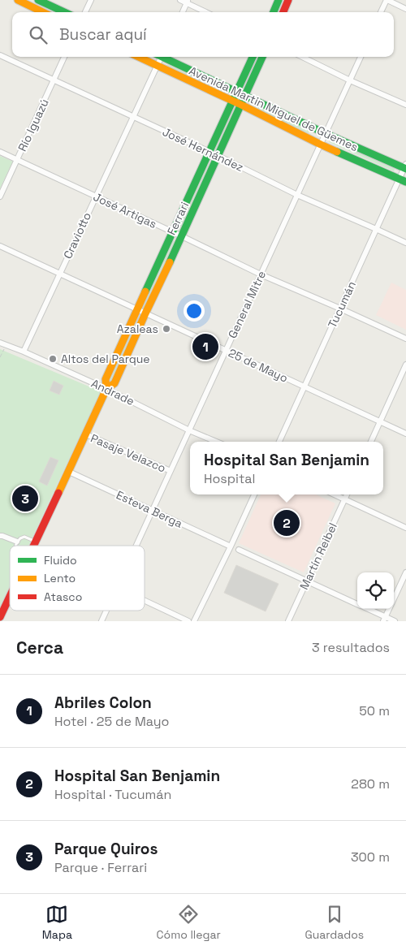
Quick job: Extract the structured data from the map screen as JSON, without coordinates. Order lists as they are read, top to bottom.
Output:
{
  "streets": {
    "main road": ["Avenida Martin Miguel de Güemes", "Ferrari"],
    "street": [
      "Río Iguazú",
      "José Hernández",
      "José Artigas",
      "Craviotto",
      "General Mitre",
      "Tucumán",
      "25 de Mayo",
      "Andrade",
      "Pasaje Velazco",
      "Esteva Berga",
      "Martín Reibel"
    ]
  },
  "crossings": [
    ["Avenida Martin Miguel de Güemes", "Ferrari"],
    ["Avenida Martin Miguel de Güemes", "Craviotto"],
    ["Avenida Martin Miguel de Güemes", "General Mitre"],
    ["Avenida Martin Miguel de Güemes", "Tucumán"],
    ["Río Iguazú", "José Hernández"],
    ["Río Iguazú", "José Artigas"],
    ["José Hernández", "Ferrari"],
    ["José Hernández", "Craviotto"],
    ["José Hernández", "General Mitre"],
    ["José Hernández", "Tucumán"],
    ["José Artigas", "Ferrari"],
    ["José Artigas", "Craviotto"],
    ["José Artigas", "General Mitre"],
    ["José Artigas", "Tucumán"],
    ["Ferrari", "25 de Mayo"],
    ["Ferrari", "Andrade"],
    ["Ferrari", "Pasaje Velazco"],
    ["Ferrari", "Esteva Berga"],
    ["Craviotto", "25 de Mayo"],
    ["Craviotto", "Andrade"],
    ["General Mitre", "25 de Mayo"],
    ["General Mitre", "Andrade"],
    ["General Mitre", "Pasaje Velazco"],
    ["General Mitre", "Esteva Berga"],
    ["Tucumán", "25 de Mayo"]
  ],
  "places": ["Azaleas", "Altos del Parque"],
  "legend": ["Fluido", "Lento", "Atasco"],
  "page": {
    "search": "Buscar aquí",
    "pins": ["1", "3", "2"],
    "popup": ["Hospital San Benjamin", "Hospital"],
    "heading": ["Cerca", "3 resultados"],
    "list": [
      {
        "mark": "1",
        "name": "Abriles Colon",
        "note": "Hotel · 25 de Mayo",
        "value": "50 m"
      },
      {
        "mark": "2",
        "name": "Hospital San Benjamin",
        "note": "Hospital · Tucumán",
        "value": "280 m"
      },
      {
        "mark": "3",
        "name": "Parque Quiros",
        "note": "Parque · Ferrari",
        "value": "300 m"
      }
    ],
    "nav": ["Mapa", "Cómo llegar", "Guardados"]
  }
}
